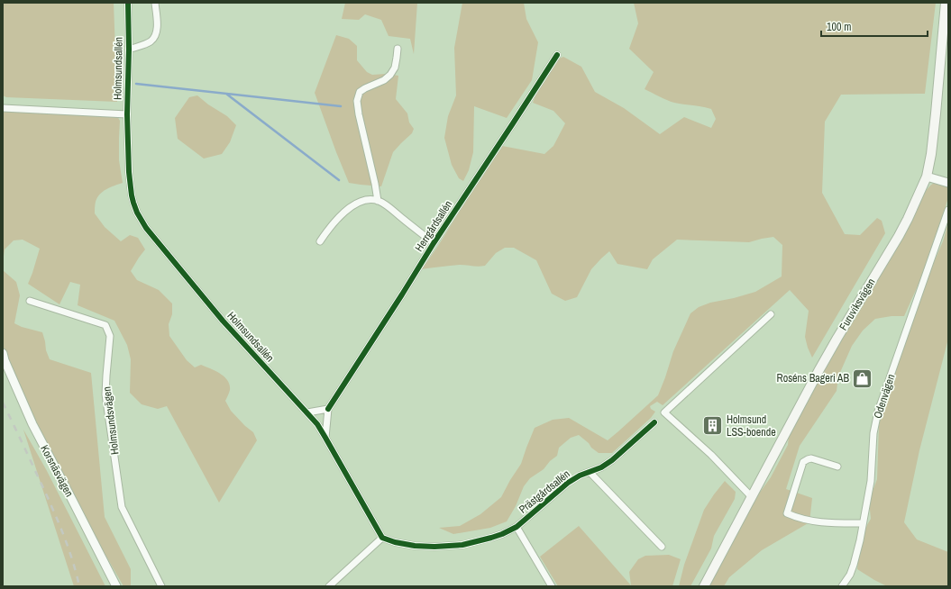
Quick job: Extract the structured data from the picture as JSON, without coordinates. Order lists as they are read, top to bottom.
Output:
{
  "streets": {
    "main road": ["Furuviksvägen"],
    "street": [
      "Holmsundsallén",
      "Herrgårdsallén",
      "Odenvägen",
      "Holmsundsvägen",
      "Korsnäsvägen",
      "Prästgårdsallén"
    ]
  },
  "places": {
    "shop": ["Roséns Bageri AB"],
    "building": ["Holmsund LSS-boende"]
  },
  "scale_bar": "100 m"
}
